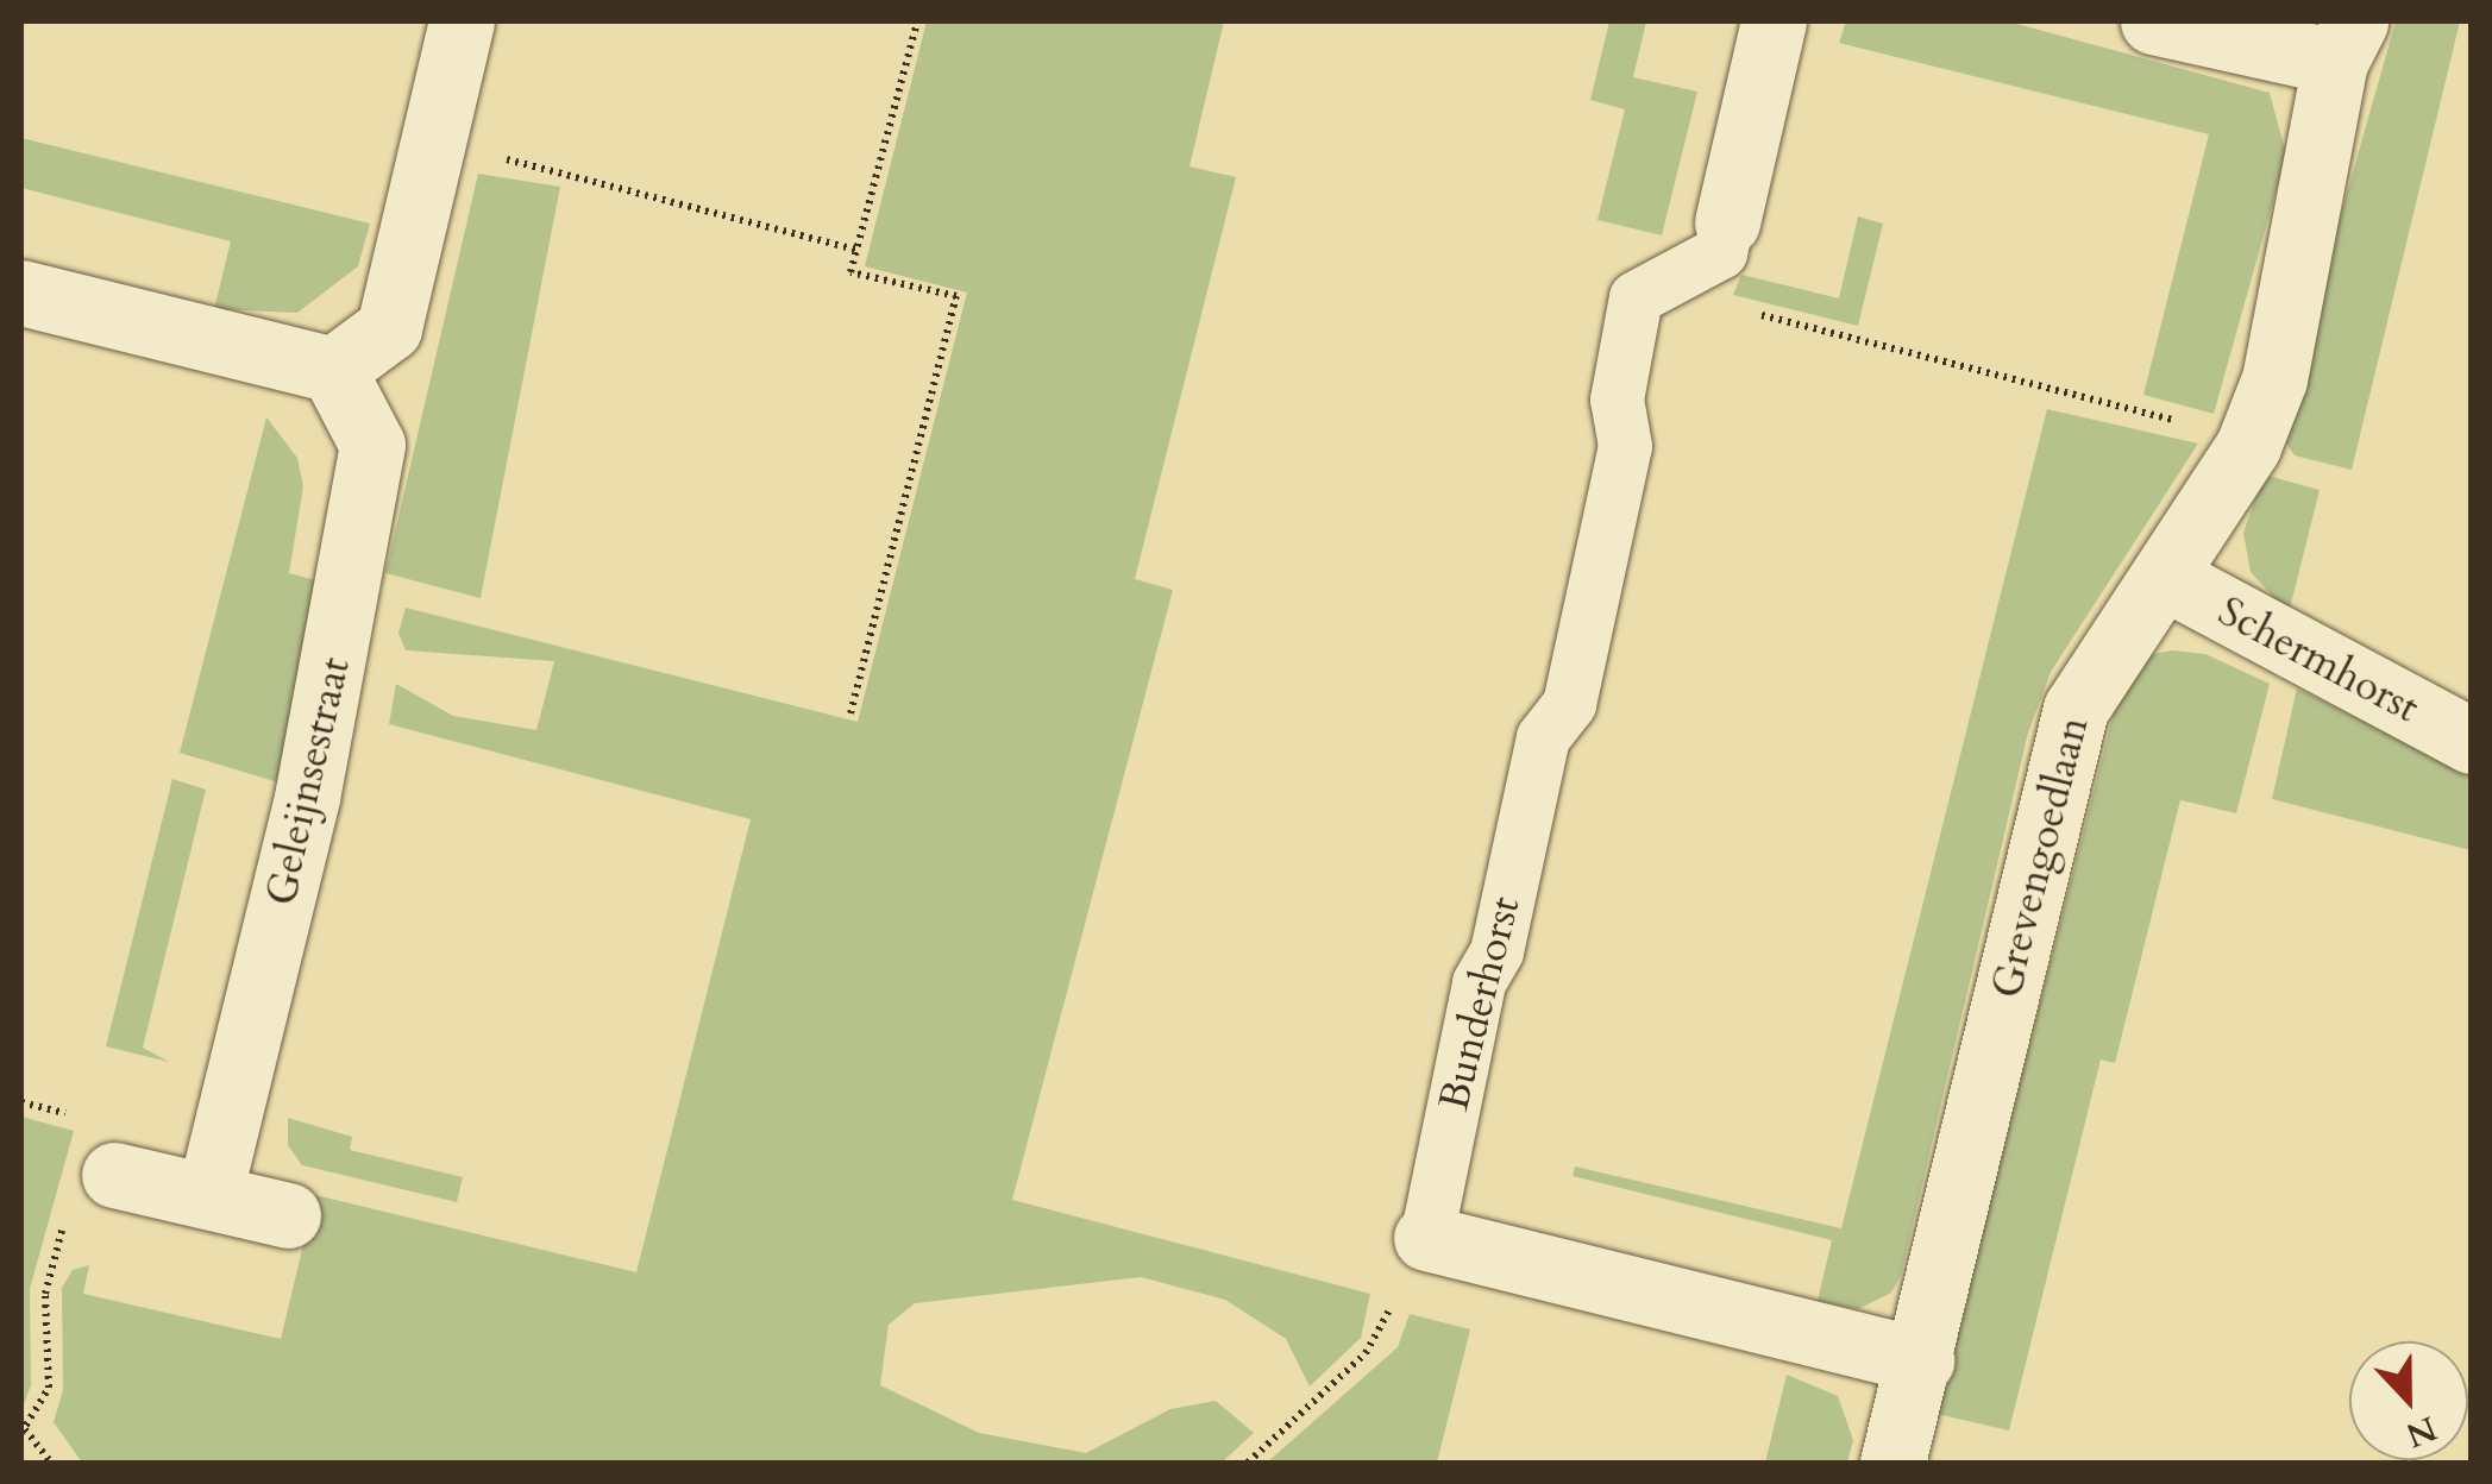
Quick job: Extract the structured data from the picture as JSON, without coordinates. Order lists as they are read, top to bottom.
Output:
{
  "streets": {
    "street": ["Schermhorst", "Geleijnsestraat", "Grevengoedlaan"],
    "lane": ["Bunderhorst"]
  },
  "crossings": [
    ["Schermhorst", "Grevengoedlaan"]
  ],
  "north": "bottom"
}
